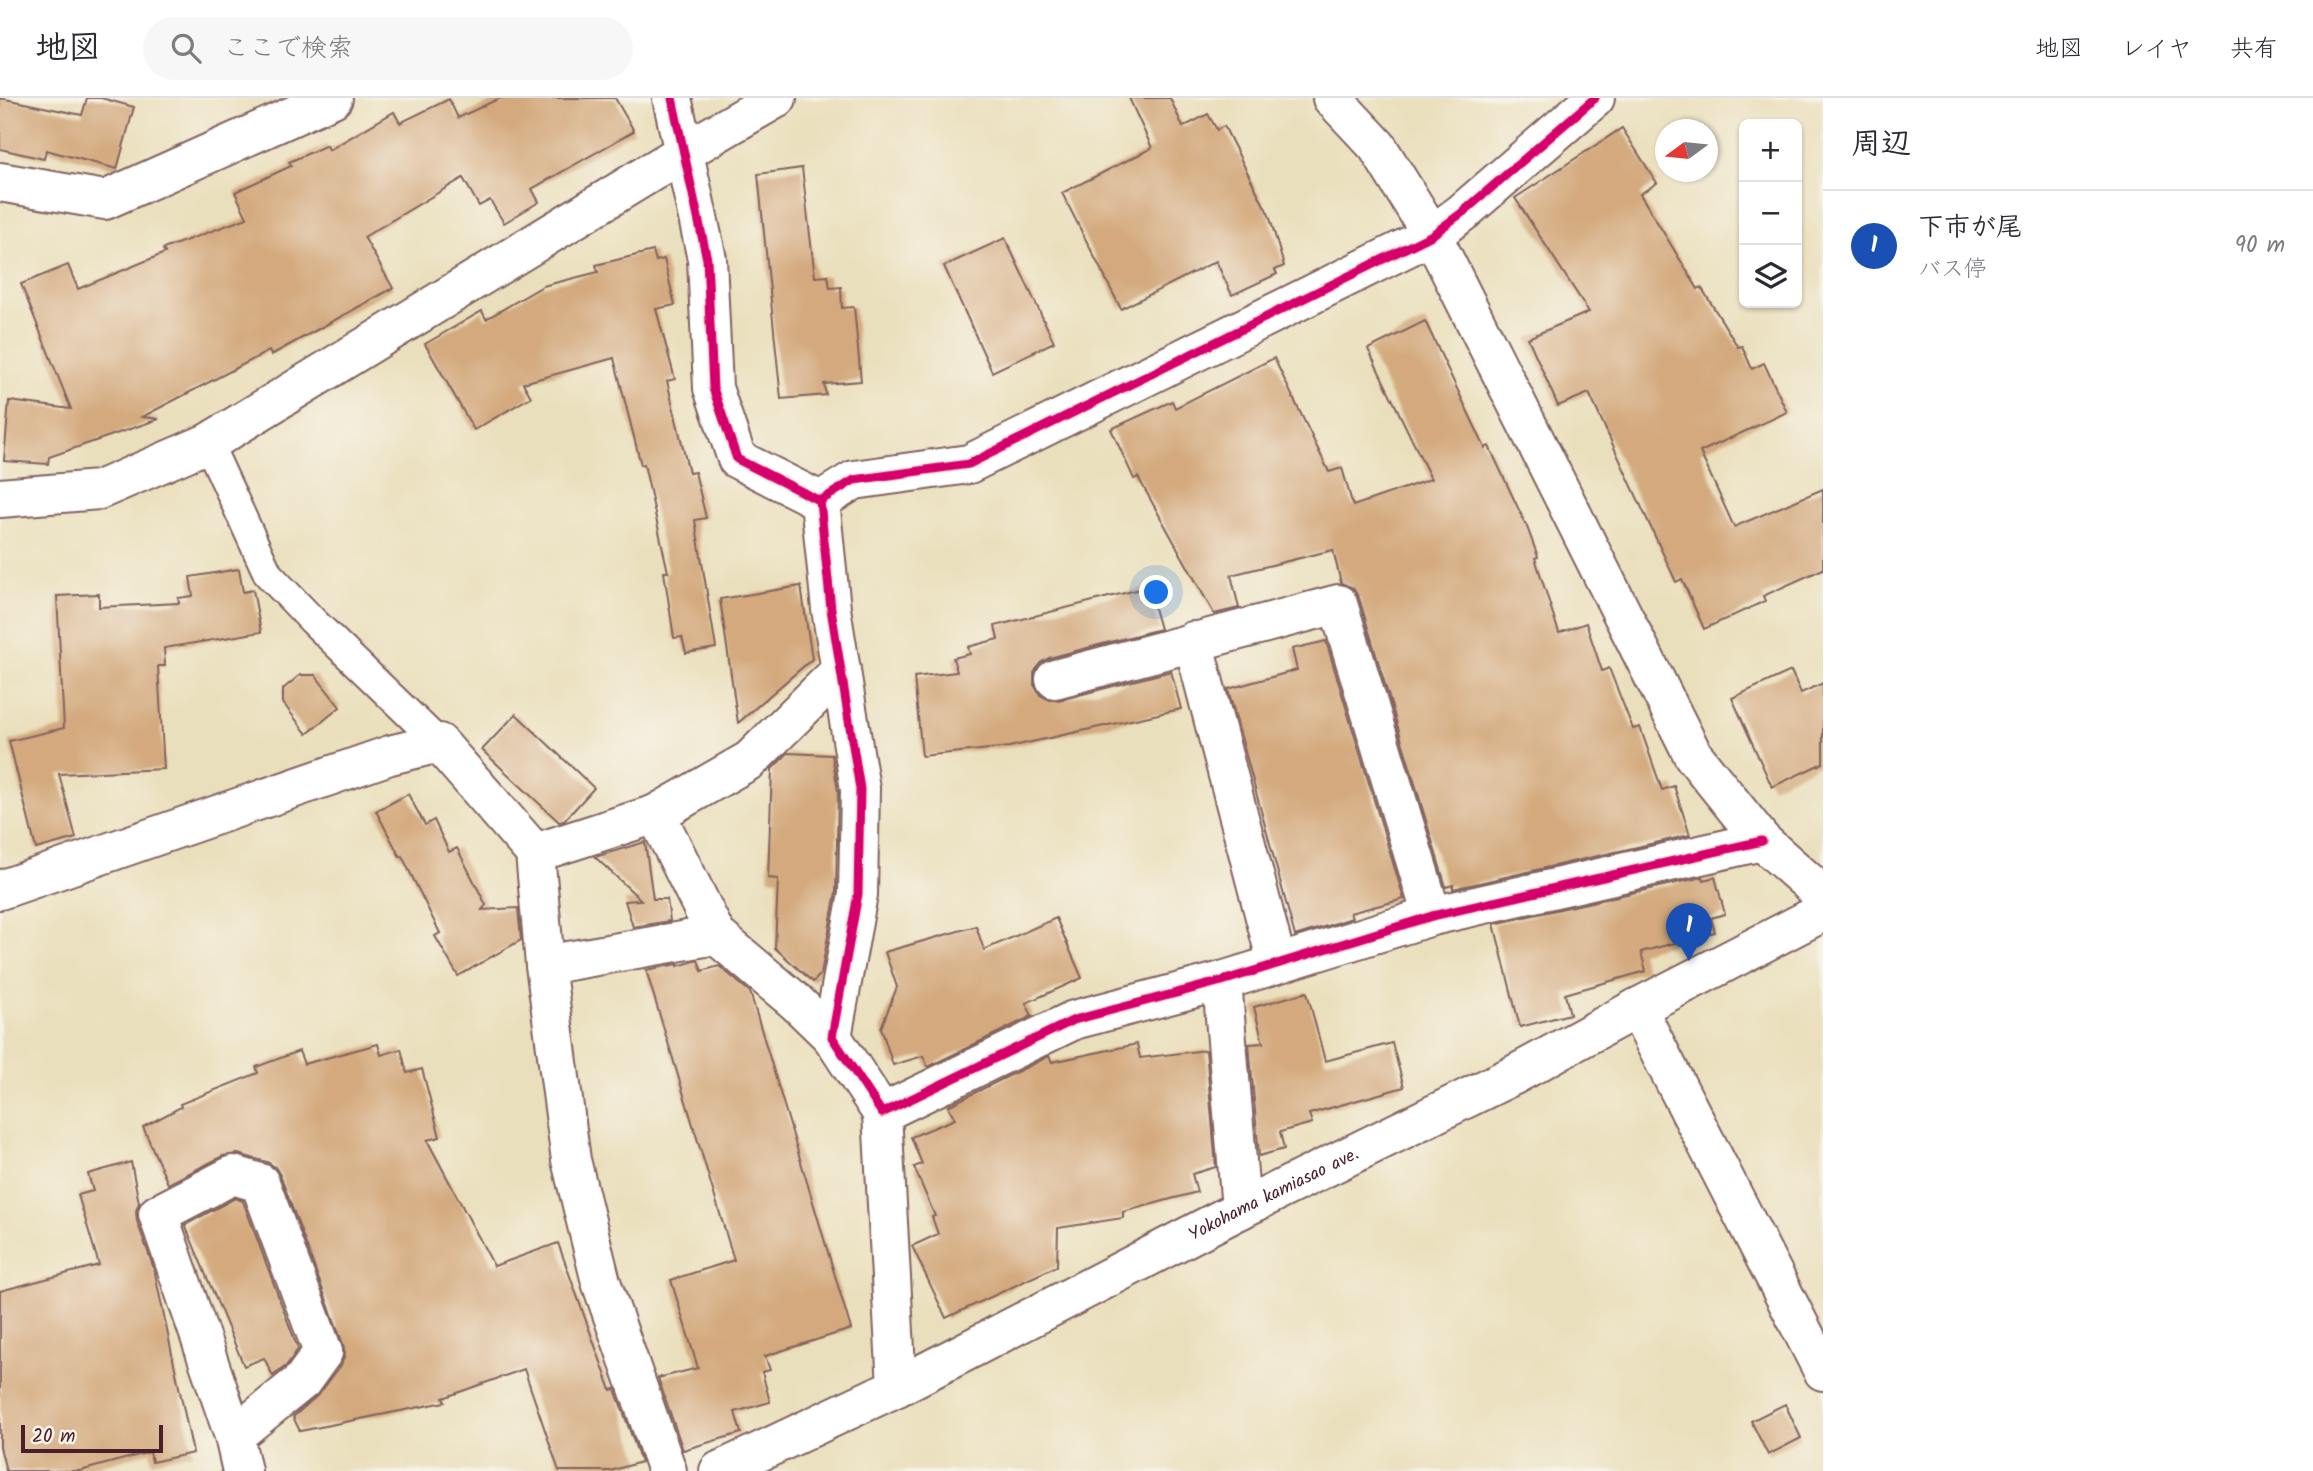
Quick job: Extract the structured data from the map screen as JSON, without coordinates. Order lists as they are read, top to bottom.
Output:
{
  "streets": {
    "street": ["Yokohama kamiasao ave."]
  },
  "scale_bar": "20 m",
  "north": "left",
  "page": {
    "header": "地図",
    "search": "ここで検索",
    "nav": ["地図", "レイヤ", "共有"],
    "heading": "周辺",
    "map_buttons": ["+", "−"],
    "list": [
      {
        "mark": "1",
        "name": "下市が尾",
        "note": "バス停",
        "value": "90 m"
      }
    ],
    "pins": "1",
    "scale": "20 m"
  }
}
